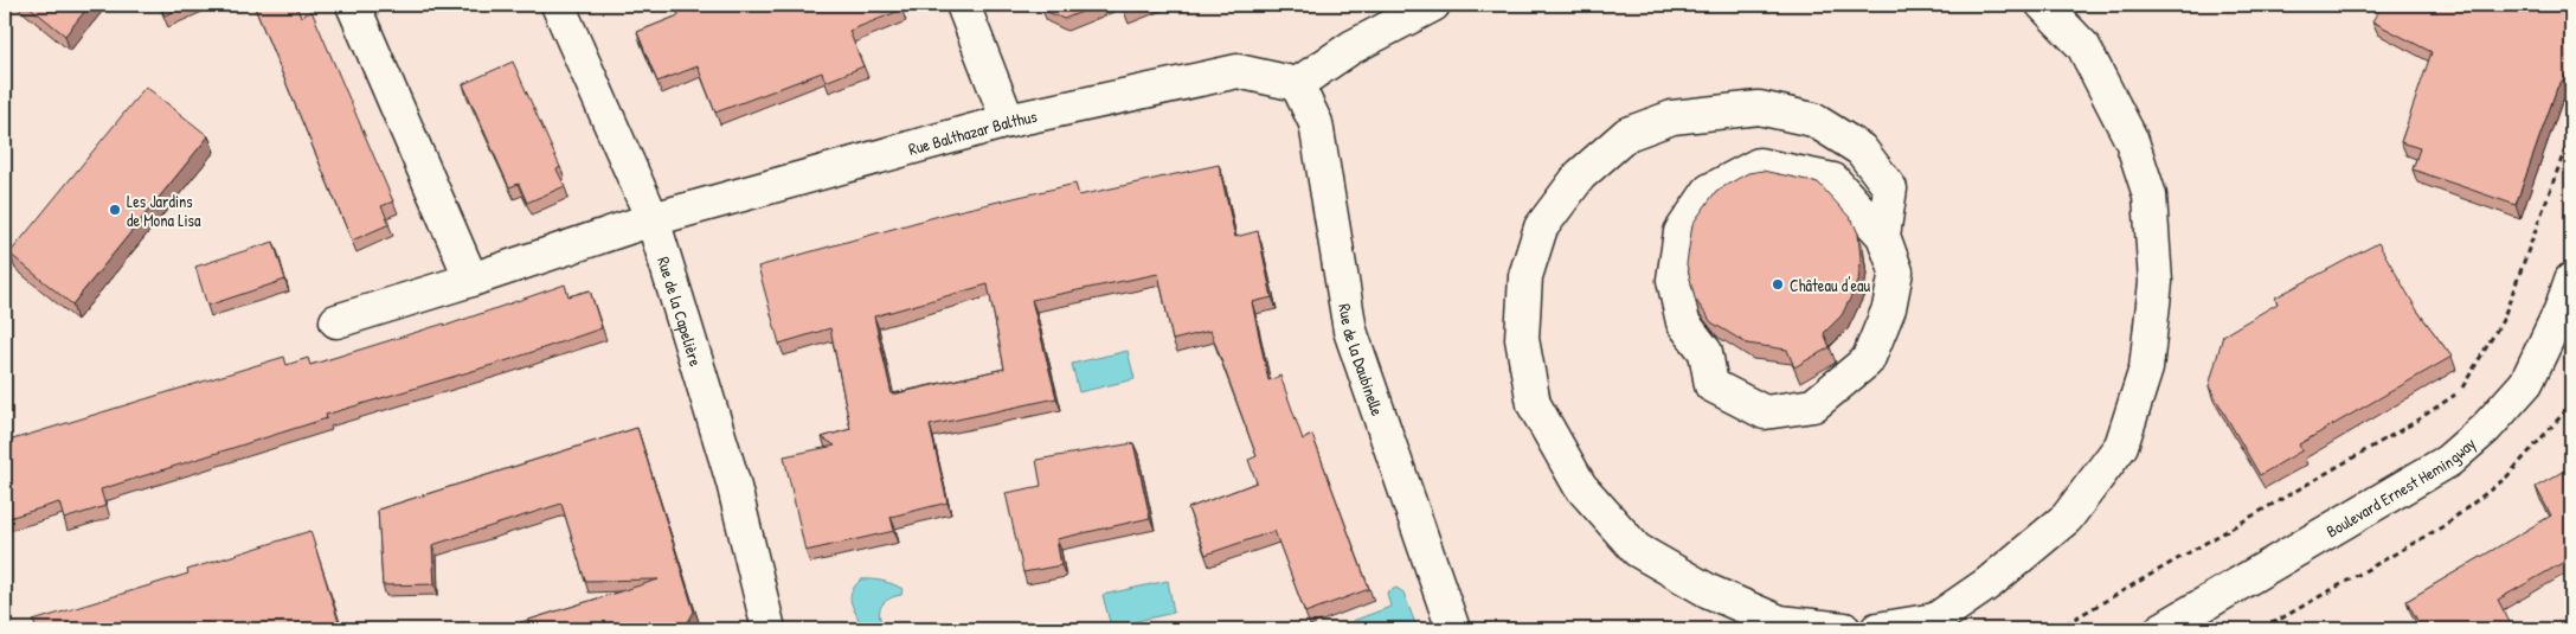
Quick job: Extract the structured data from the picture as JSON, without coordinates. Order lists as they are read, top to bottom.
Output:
{
  "streets": {
    "street": [
      "Rue Balthazar Balthus",
      "Rue de la Capelière",
      "Rue de la Daubinelle",
      "Boulevard Ernest Hemingway"
    ]
  },
  "crossings": [
    ["Rue Balthazar Balthus", "Rue de la Capelière"],
    ["Rue Balthazar Balthus", "Rue de la Daubinelle"]
  ],
  "places": ["Les Jardins de Mona Lisa", "Château d'eau"]
}
